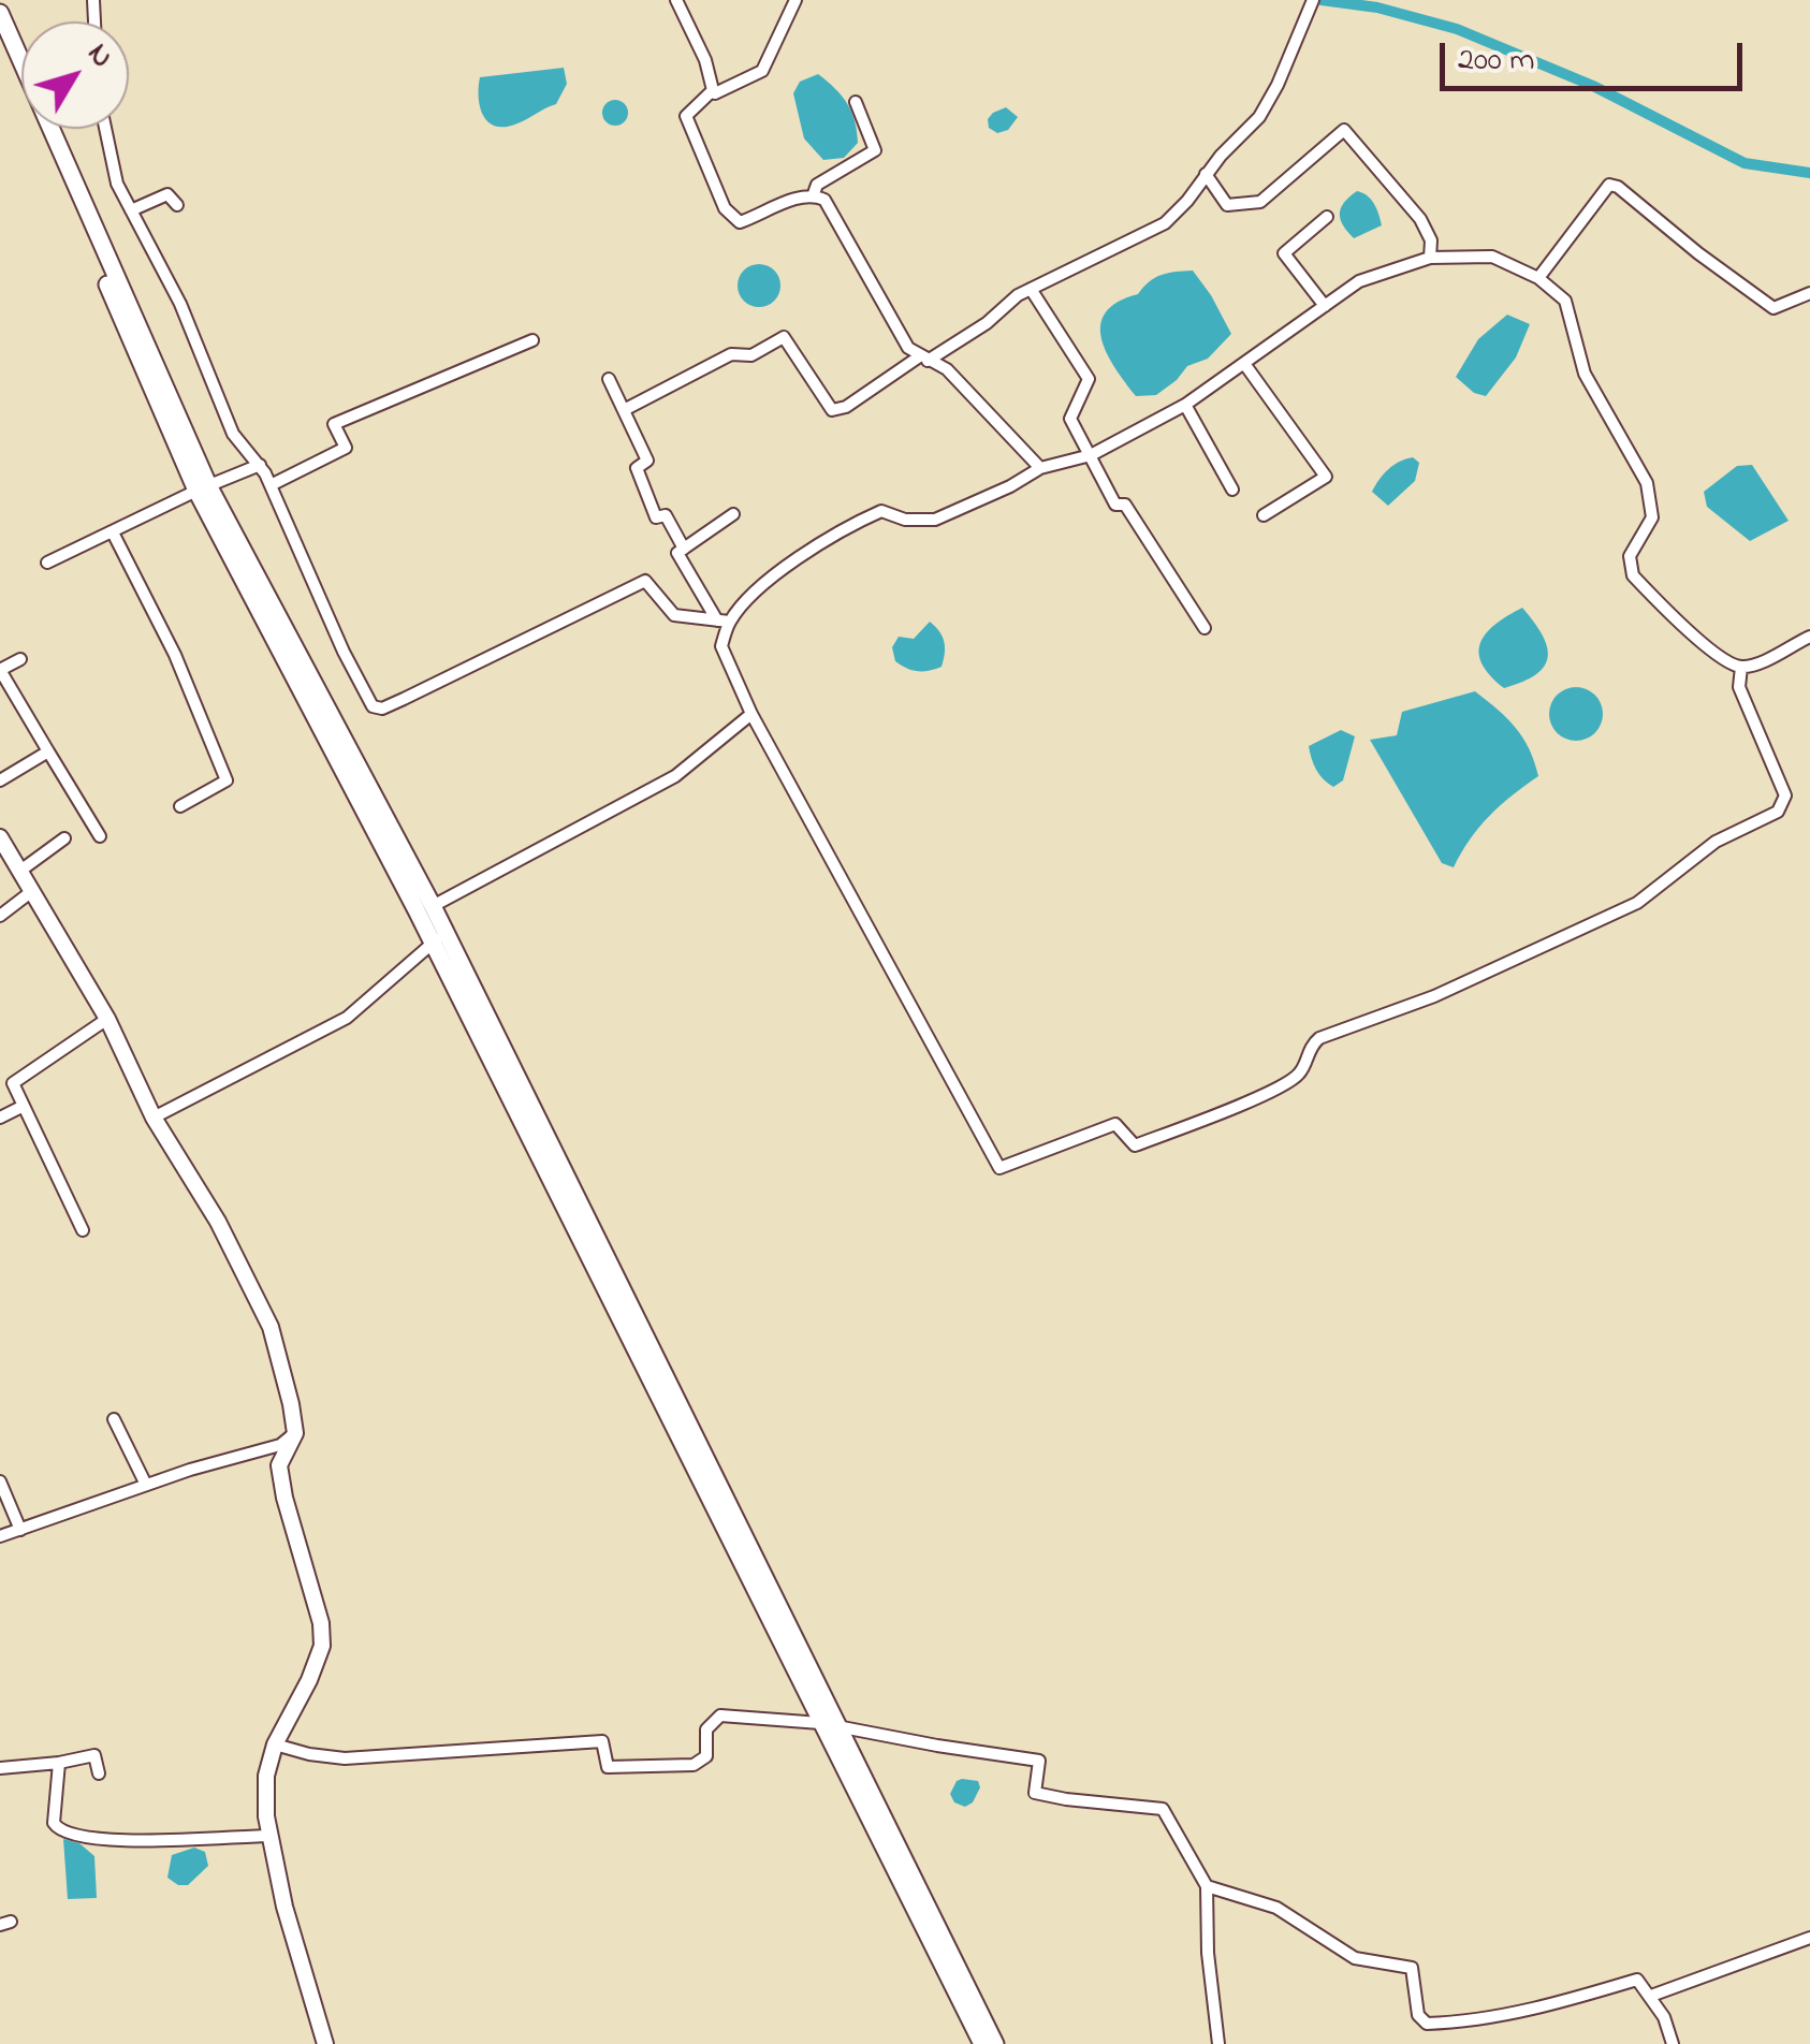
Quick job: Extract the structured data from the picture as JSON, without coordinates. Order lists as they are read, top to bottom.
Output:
{
  "scale_bar": "200 m",
  "north": "top right"
}
